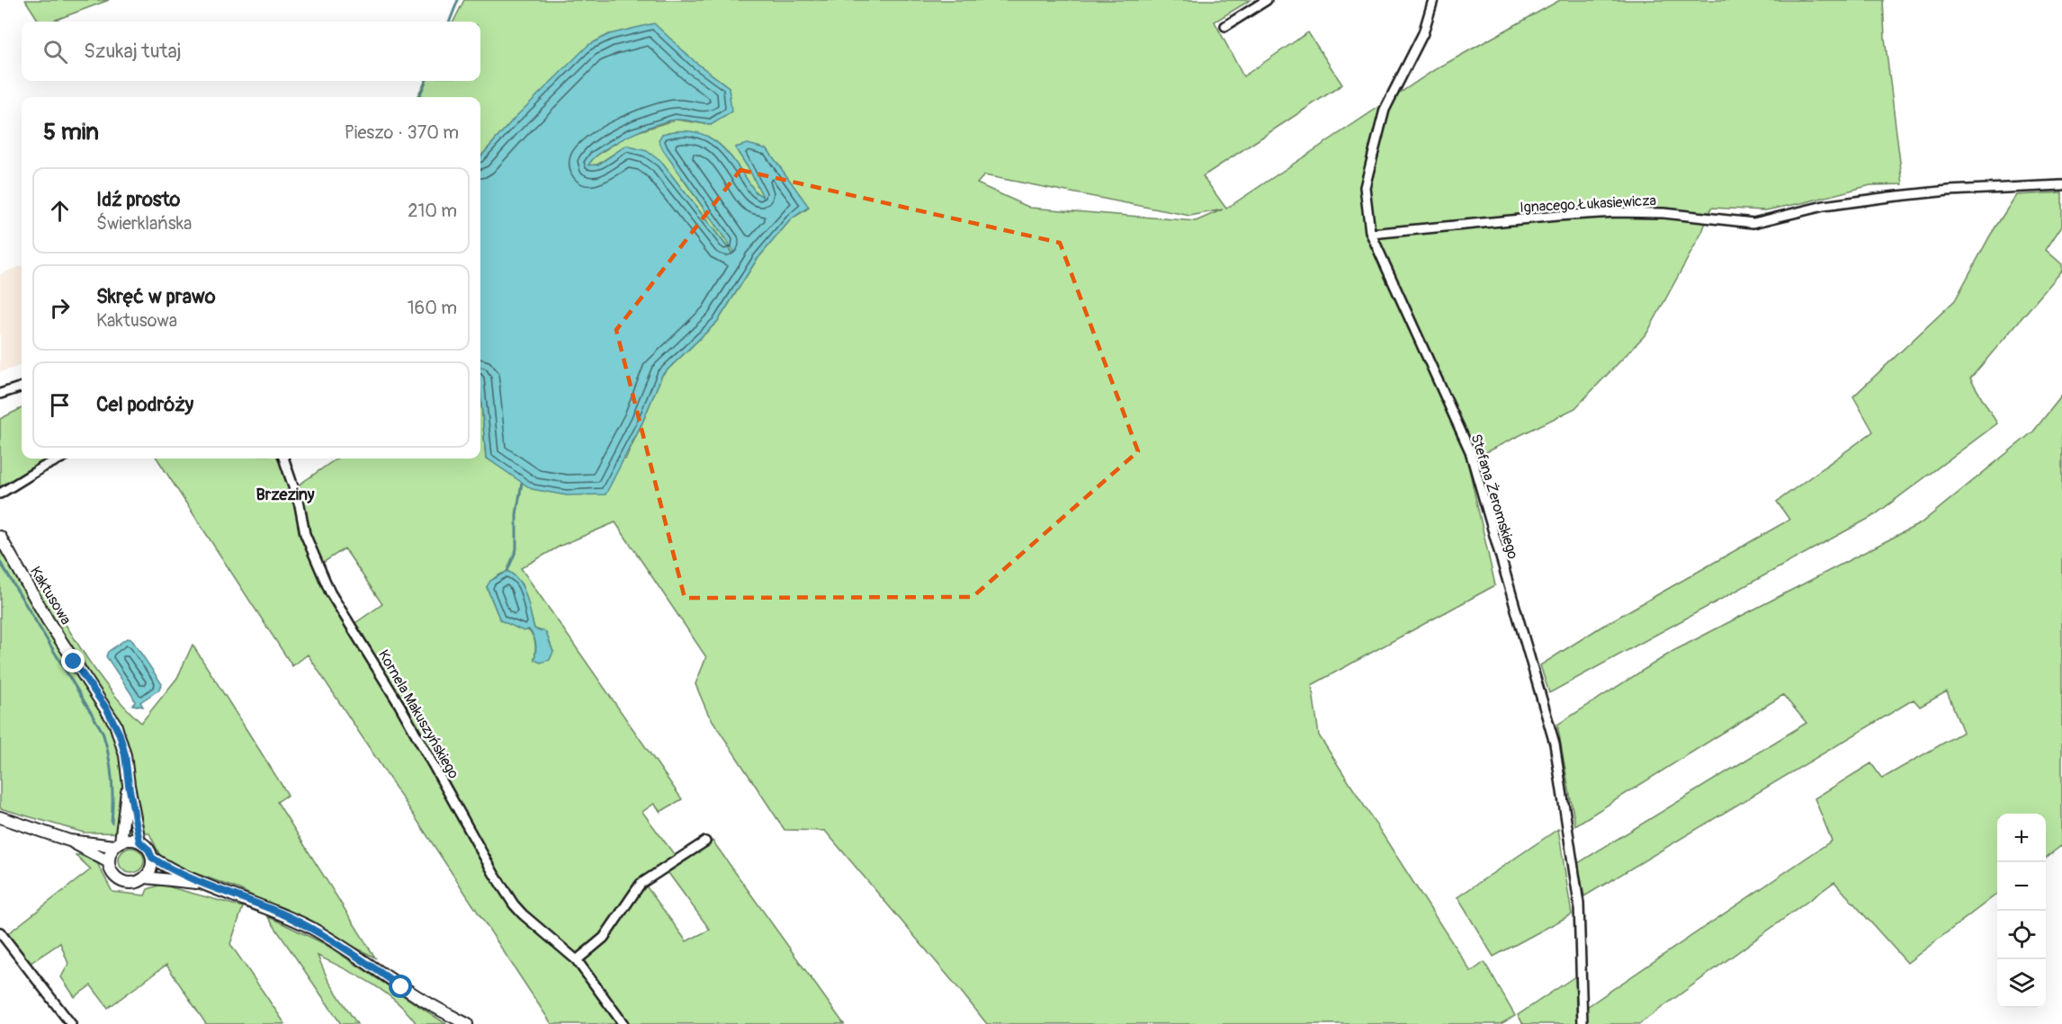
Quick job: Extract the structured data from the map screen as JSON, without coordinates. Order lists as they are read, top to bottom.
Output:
{
  "streets": {
    "street": [
      "Ignacego Łukasiewicza",
      "Stefana Żeromskiego",
      "Kaktusowa",
      "Kornela Makuszyńskiego"
    ]
  },
  "crossings": [
    ["Ignacego Łukasiewicza", "Stefana Żeromskiego"]
  ],
  "districts": ["Brzeziny"],
  "page": {
    "search": "Szukaj tutaj",
    "heading": ["5 min", "Pieszo · 370 m"],
    "list": [
      ["Idź prosto", "Świerklańska", "210 m"],
      ["Skręć w prawo", "Kaktusowa", "160 m"],
      "Cel podróży"
    ],
    "map_buttons": ["+", "−"]
  }
}
